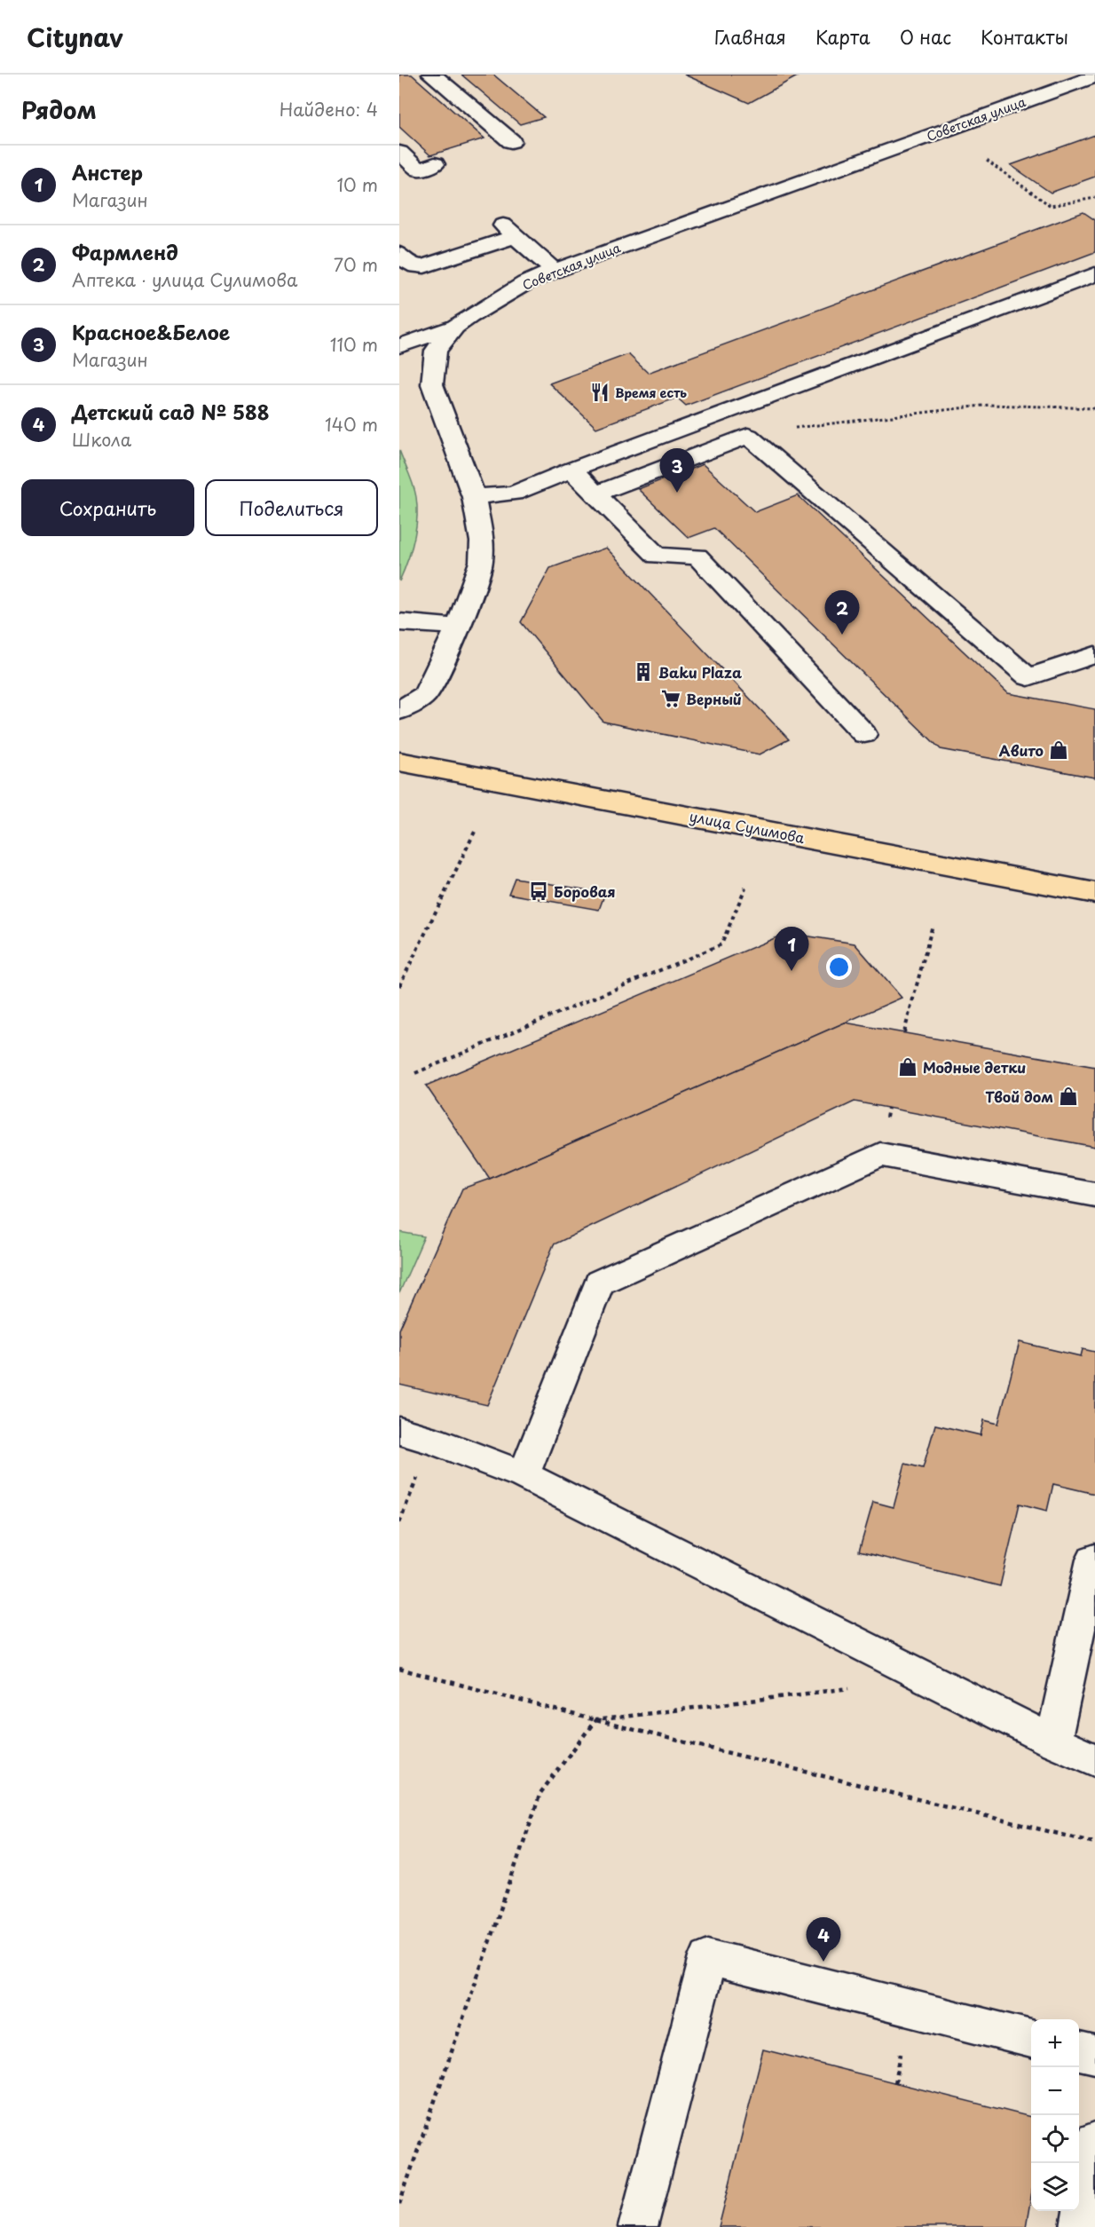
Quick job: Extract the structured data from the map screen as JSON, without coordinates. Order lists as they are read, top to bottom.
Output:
{
  "streets": {
    "main road": ["улица Сулимова"],
    "street": ["Советская улица"]
  },
  "places": {
    "restaurant": ["Время есть"],
    "building": ["Baku Plaza"],
    "supermarket": ["Верный"],
    "shop": ["Авито", "Модные детки", "Твой дом"],
    "bus stop": ["Боровая"]
  },
  "page": {
    "header": "Citynav",
    "nav": [
      "Главная",
      "Карта",
      "О нас",
      "Контакты"
    ],
    "heading": ["Рядом", "Найдено: 4"],
    "list": [
      {
        "mark": "1",
        "name": "Анстер",
        "note": "Магазин",
        "value": "10 m"
      },
      {
        "mark": "2",
        "name": "Фармленд",
        "note": "Аптека · улица Сулимова",
        "value": "70 m"
      },
      {
        "mark": "3",
        "name": "Красное&Белое",
        "note": "Магазин",
        "value": "110 m"
      },
      {
        "mark": "4",
        "name": "Детский сад № 588",
        "note": "Школа",
        "value": "140 m"
      }
    ],
    "pins": [
      "3",
      "2",
      "1",
      "4"
    ],
    "buttons": ["Сохранить", "Поделиться"],
    "map_buttons": ["+", "−"]
  }
}
